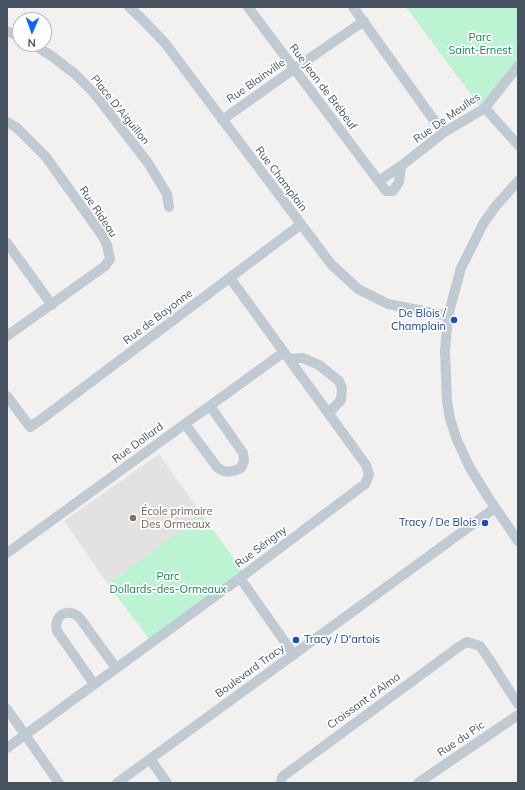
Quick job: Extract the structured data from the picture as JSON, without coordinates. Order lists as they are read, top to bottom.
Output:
{
  "streets": {
    "street": [
      "Rue Blainville",
      "Rue Jean de Brébeuf",
      "Place D'Aiguillon",
      "Rue De Meulles",
      "Rue Champlain",
      "Rue Rideau",
      "Rue de Bayonne",
      "Rue Dollard",
      "Rue Sérigny",
      "Boulevard Tracy",
      "Croissant d'Alma",
      "Rue du Pic"
    ]
  },
  "crossings": [
    ["Rue Blainville", "Rue Jean de Brébeuf"],
    ["Rue Blainville", "Rue Champlain"],
    ["Rue Jean de Brébeuf", "Rue De Meulles"],
    ["Rue Champlain", "Rue de Bayonne"],
    ["Rue de Bayonne", "Rue Sérigny"],
    ["Rue Dollard", "Rue Sérigny"]
  ],
  "parks": ["Parc Saint-Ernest", "Parc Dollards-des-Ormeaux"],
  "places": [
    "De Blois / Champlain",
    "École primaire Des Ormeaux",
    "Tracy / De Blois",
    "Tracy / D'artois"
  ],
  "north": "bottom"
}
